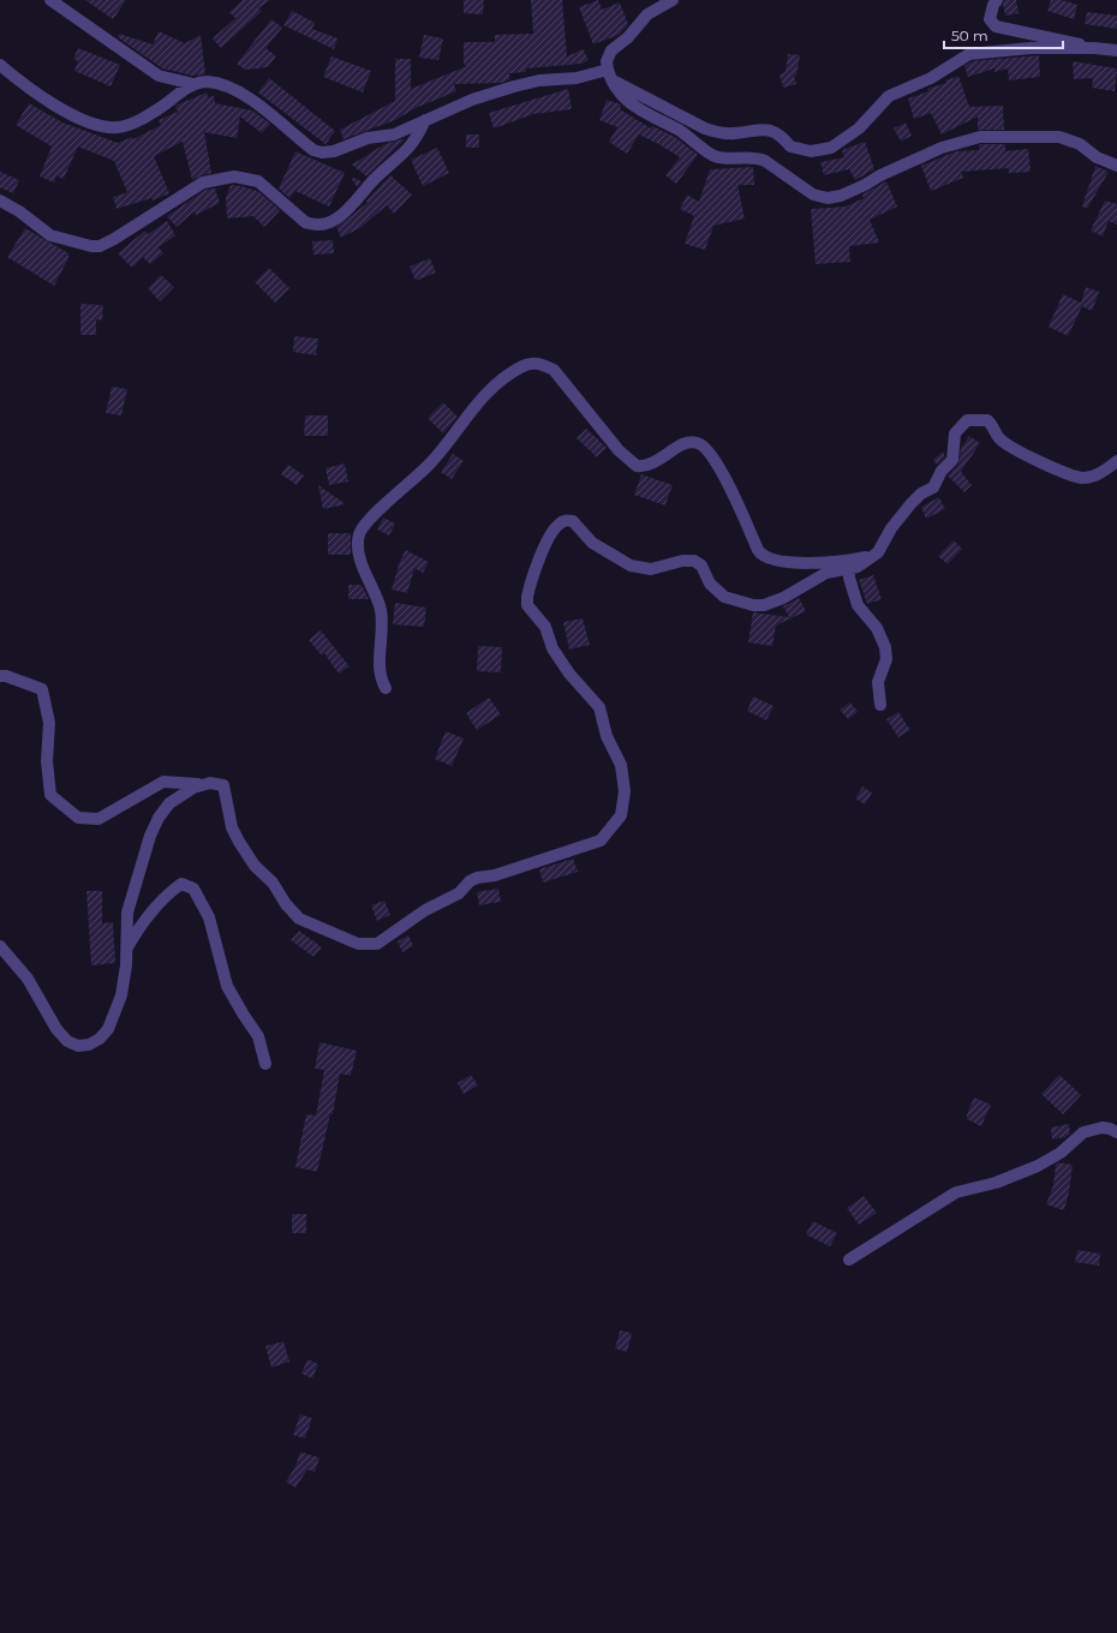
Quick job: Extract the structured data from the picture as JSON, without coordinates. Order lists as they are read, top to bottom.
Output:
{
  "scale_bar": "50 m"
}
